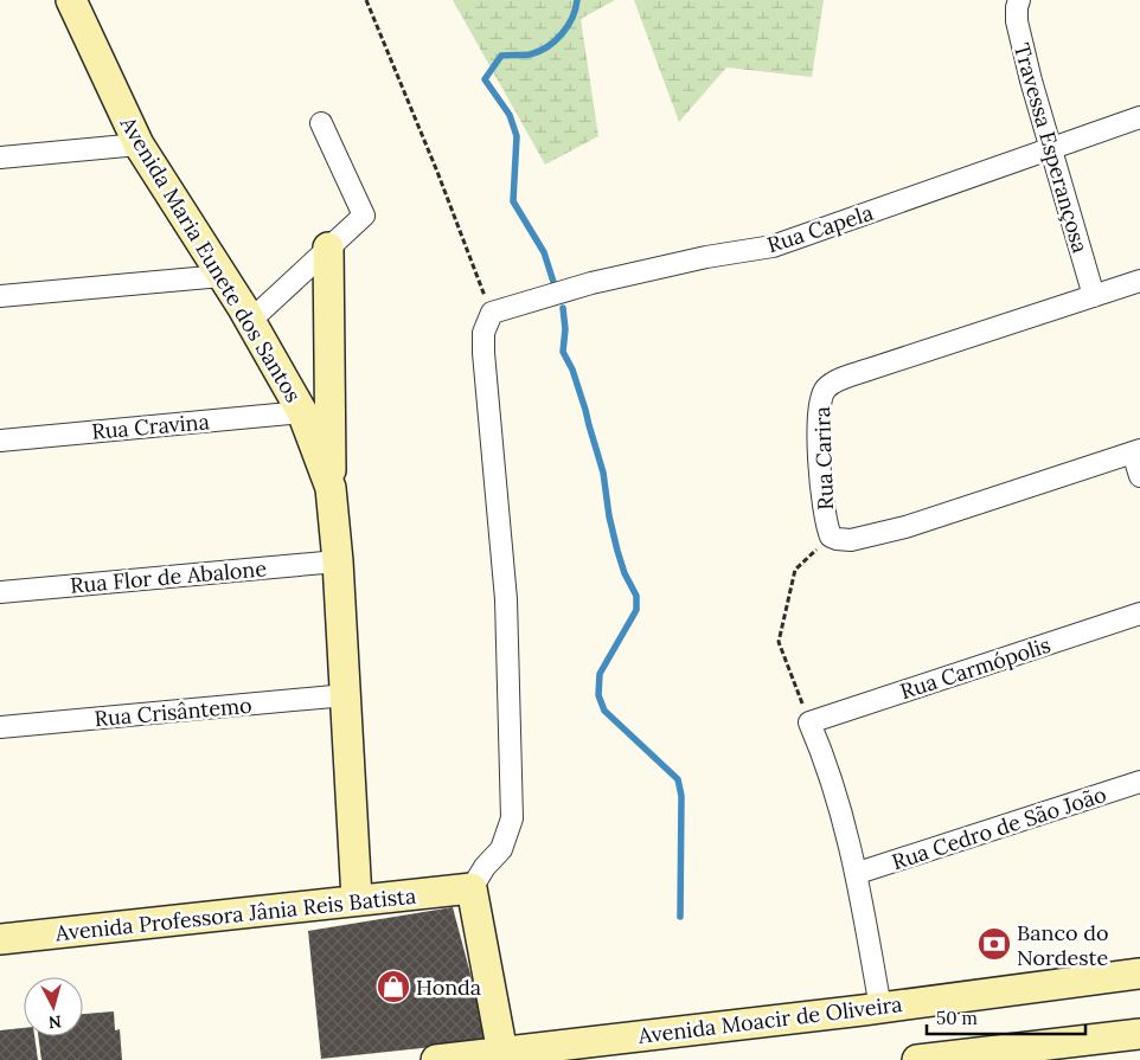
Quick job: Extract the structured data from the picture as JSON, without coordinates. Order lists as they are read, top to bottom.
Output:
{
  "streets": {
    "street": [
      "Travessa Esperançosa",
      "Rua Capela",
      "Avenida Maria Eunete dos Santos",
      "Rua Cravina",
      "Rua Carira",
      "Rua Flor de Abalone",
      "Rua Carmópolis",
      "Rua Crisântemo",
      "Rua Cedro de São João",
      "Avenida Professora Jânia Reis Batista",
      "Avenida Moacir de Oliveira"
    ]
  },
  "crossings": [
    ["Travessa Esperançosa", "Rua Capela"],
    ["Travessa Esperançosa", "Rua Carira"],
    ["Avenida Maria Eunete dos Santos", "Rua Cravina"],
    ["Avenida Maria Eunete dos Santos", "Rua Flor de Abalone"],
    ["Avenida Maria Eunete dos Santos", "Rua Crisântemo"],
    ["Avenida Maria Eunete dos Santos", "Avenida Professora Jânia Reis Batista"]
  ],
  "places": {
    "bank": ["Banco do Nordeste"],
    "shop": ["Honda"]
  },
  "scale_bar": "50 m",
  "north": "bottom"
}
